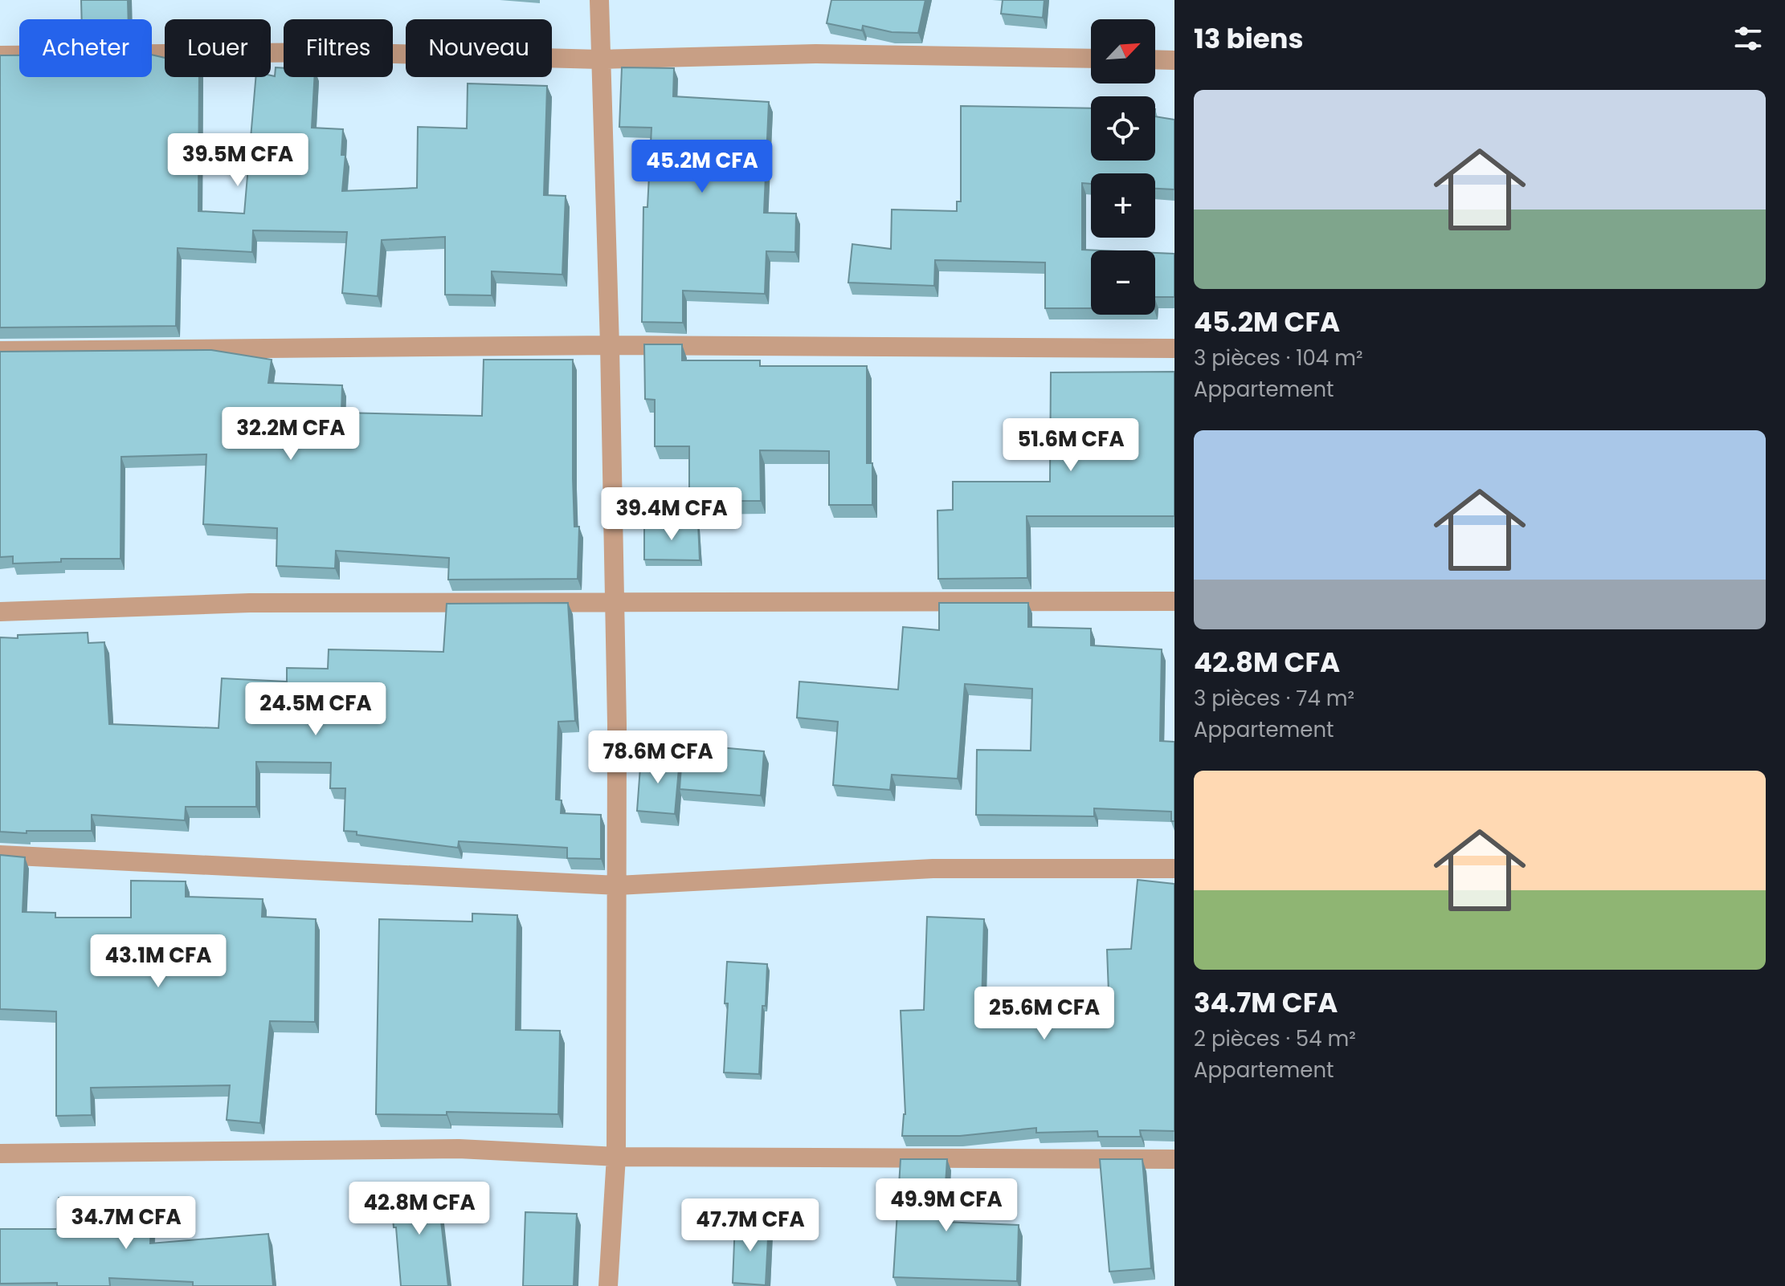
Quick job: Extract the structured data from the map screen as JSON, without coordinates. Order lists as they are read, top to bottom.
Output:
{
  "north": "top right",
  "page": {
    "heading": "13 biens",
    "map_buttons": ["+", "−"],
    "chip": [
      "Acheter",
      "Louer",
      "Filtres",
      "Nouveau"
    ],
    "list": [
      {
        "name": "45.2M CFA",
        "note": "3 pièces · 104 m² · Appartement"
      },
      {
        "name": "42.8M CFA",
        "note": "3 pièces · 74 m² · Appartement"
      },
      {
        "name": "34.7M CFA",
        "note": "2 pièces · 54 m² · Appartement"
      }
    ],
    "price": [
      "39.5M CFA",
      "45.2M CFA",
      "32.2M CFA",
      "51.6M CFA",
      "39.4M CFA",
      "24.5M CFA",
      "78.6M CFA",
      "43.1M CFA",
      "25.6M CFA",
      "49.9M CFA",
      "42.8M CFA",
      "34.7M CFA",
      "47.7M CFA"
    ]
  }
}
